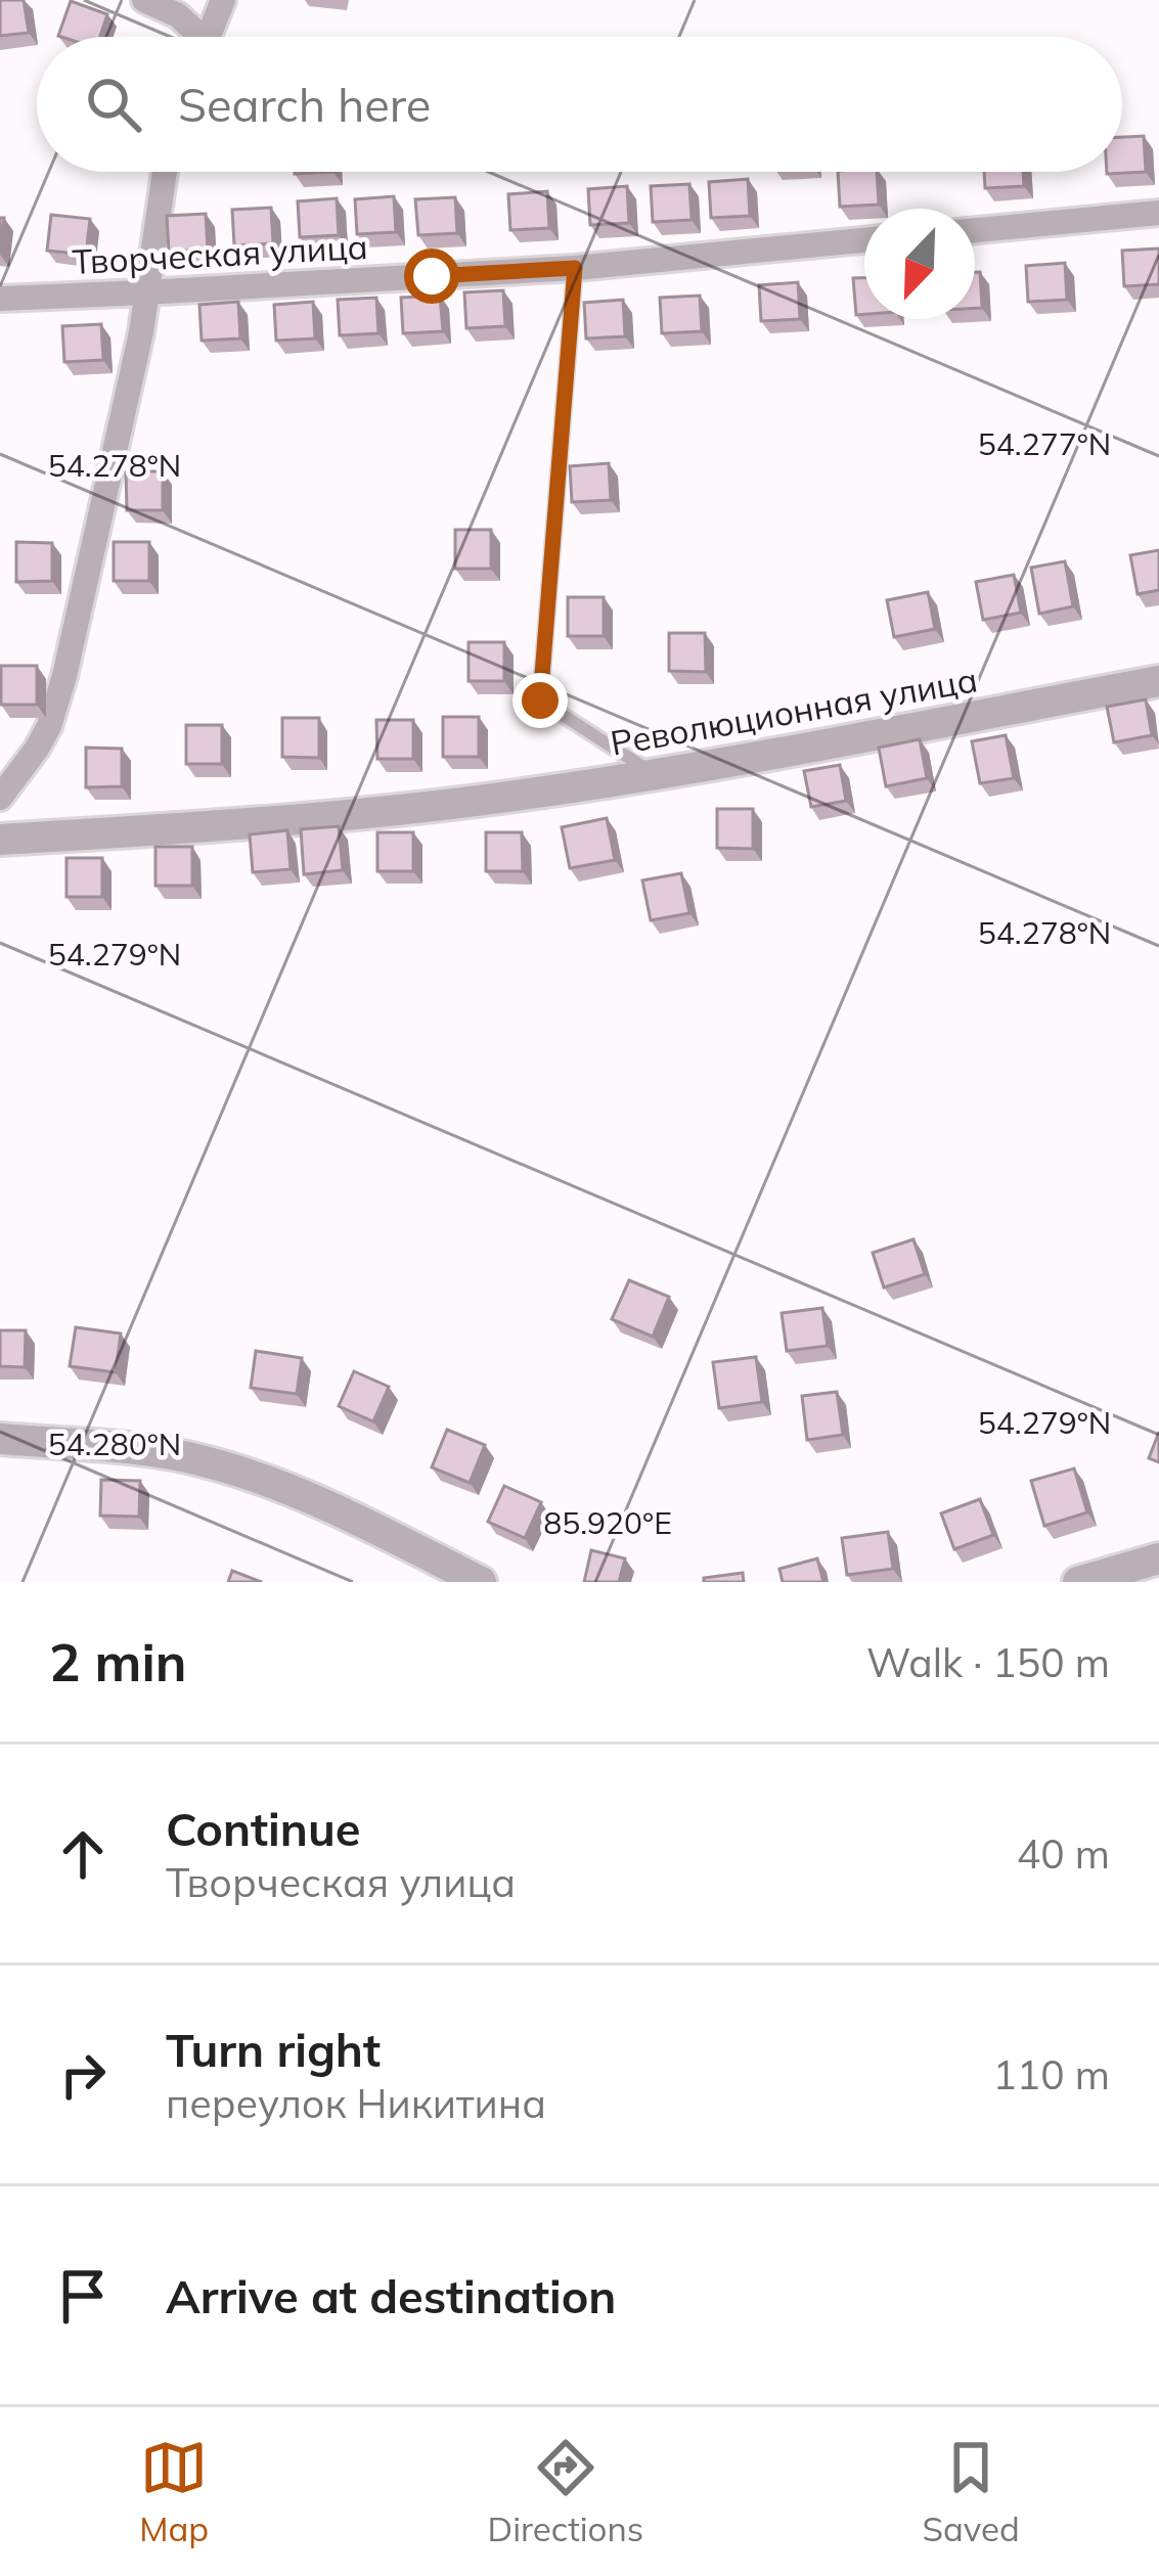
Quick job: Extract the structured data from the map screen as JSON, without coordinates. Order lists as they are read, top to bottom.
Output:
{
  "streets": {
    "street": ["Творческая улица", "Революционная улица"]
  },
  "north": "bottom left",
  "page": {
    "search": "Search here",
    "heading": ["2 min", "Walk · 150 m"],
    "list": [
      ["Continue", "Творческая улица", "40 m"],
      ["Turn right", "переулок Никитина", "110 m"],
      "Arrive at destination"
    ],
    "nav": ["Map", "Directions", "Saved"]
  },
  "coordinates": [
    "54.277°N",
    "54.278°N",
    "54.279°N",
    "54.280°N",
    "85.920°E"
  ]
}
